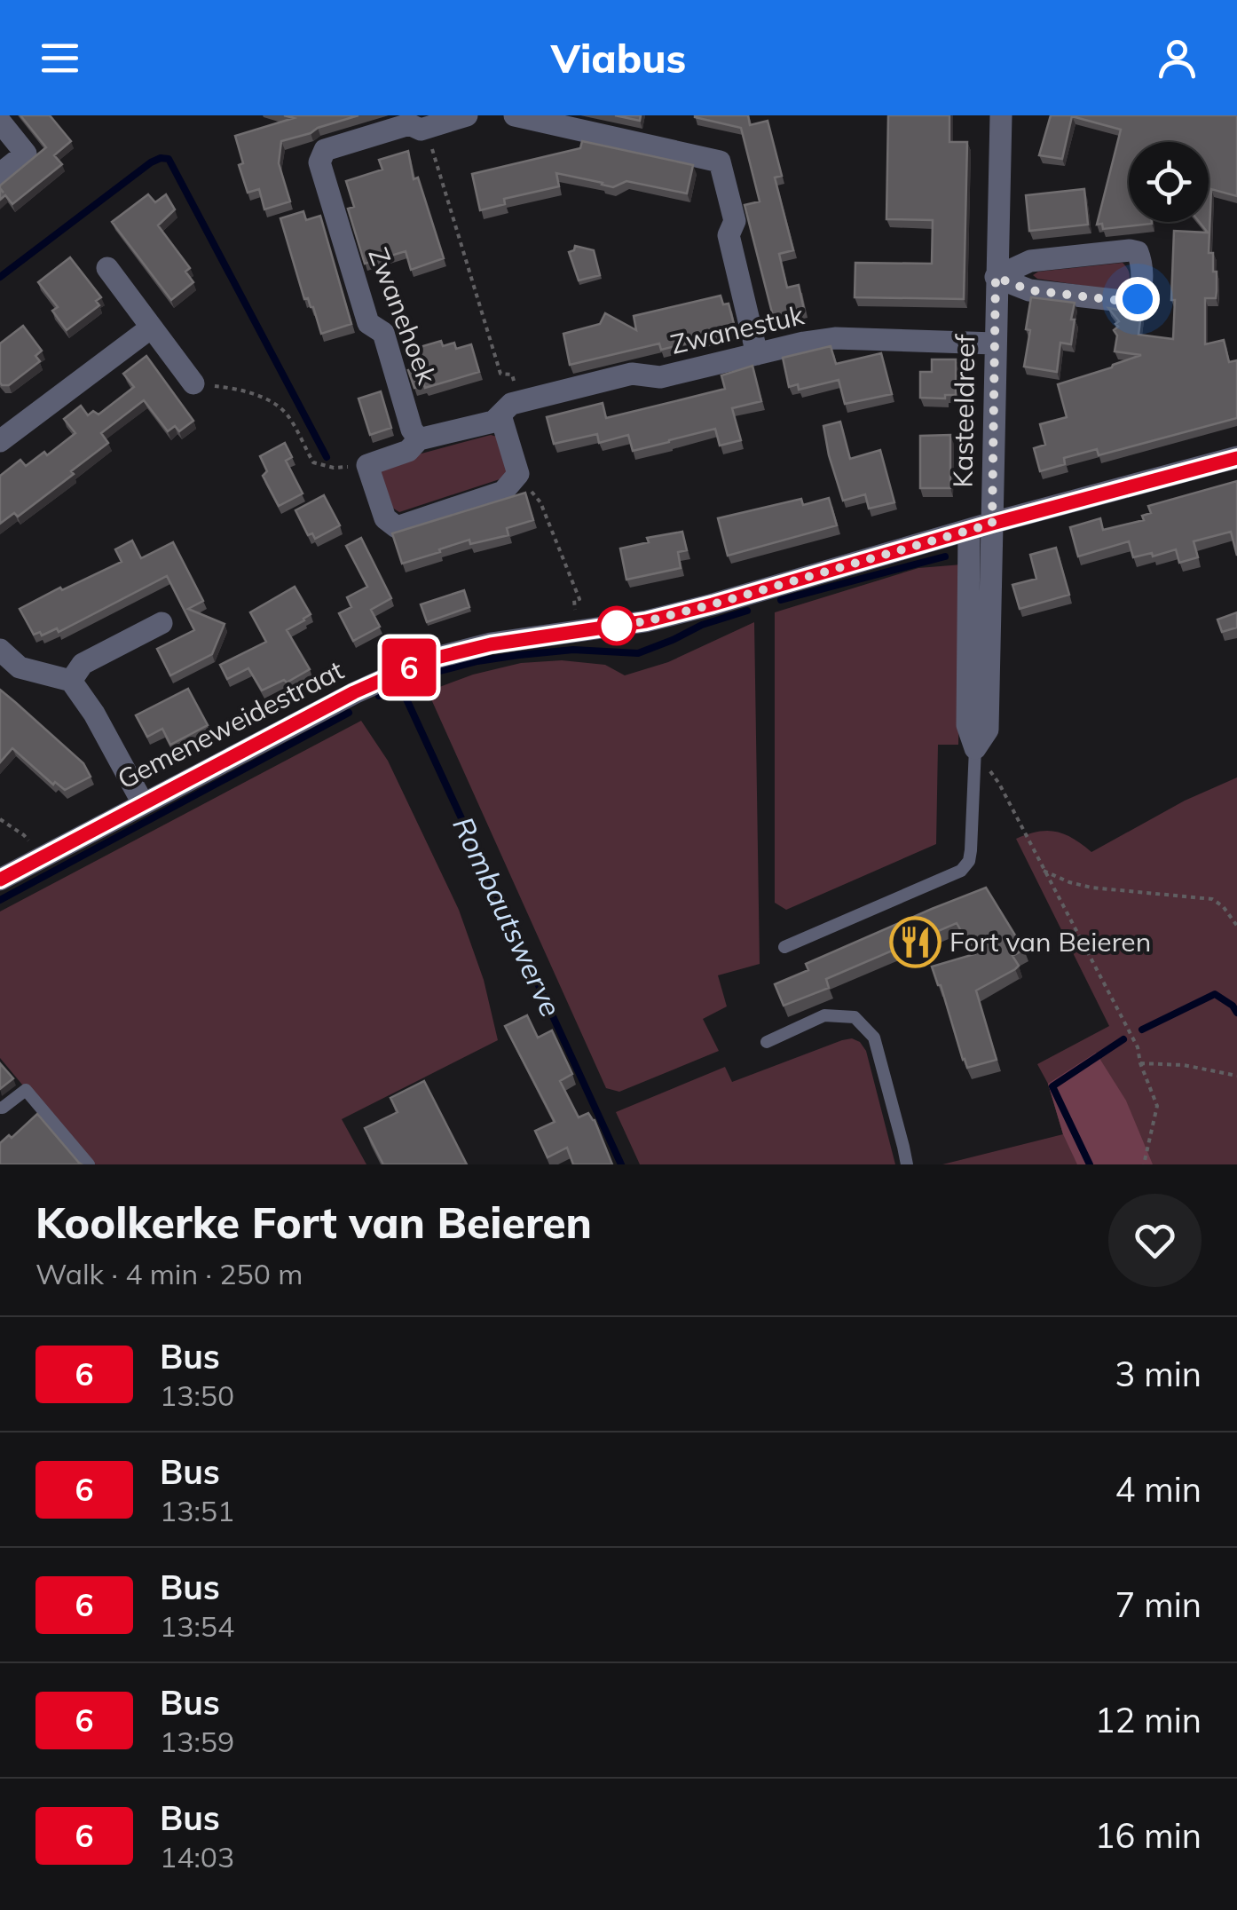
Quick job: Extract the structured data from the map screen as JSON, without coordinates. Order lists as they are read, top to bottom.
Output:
{
  "streets": {
    "street": [
      "Zwanehoek",
      "Zwanestuk",
      "Kasteeldreef",
      "Gemeneweidestraat"
    ]
  },
  "crossings": [
    ["Zwanehoek", "Zwanestuk"],
    ["Zwanestuk", "Kasteeldreef"],
    ["Kasteeldreef", "Gemeneweidestraat"]
  ],
  "water": ["Rombautswerve"],
  "places": {
    "restaurant": ["Fort van Beieren"]
  },
  "lines": ["bus line 6"],
  "page": {
    "header": "Viabus",
    "on_map": "6",
    "heading": ["Koolkerke Fort van Beieren", "Walk · 4 min · 250 m"],
    "list": [
      {
        "mark": "6",
        "name": "Bus",
        "note": "13:50",
        "value": "3 min"
      },
      {
        "mark": "6",
        "name": "Bus",
        "note": "13:51",
        "value": "4 min"
      },
      {
        "mark": "6",
        "name": "Bus",
        "note": "13:54",
        "value": "7 min"
      },
      {
        "mark": "6",
        "name": "Bus",
        "note": "13:59",
        "value": "12 min"
      },
      {
        "mark": "6",
        "name": "Bus",
        "note": "14:03",
        "value": "16 min"
      }
    ]
  }
}
